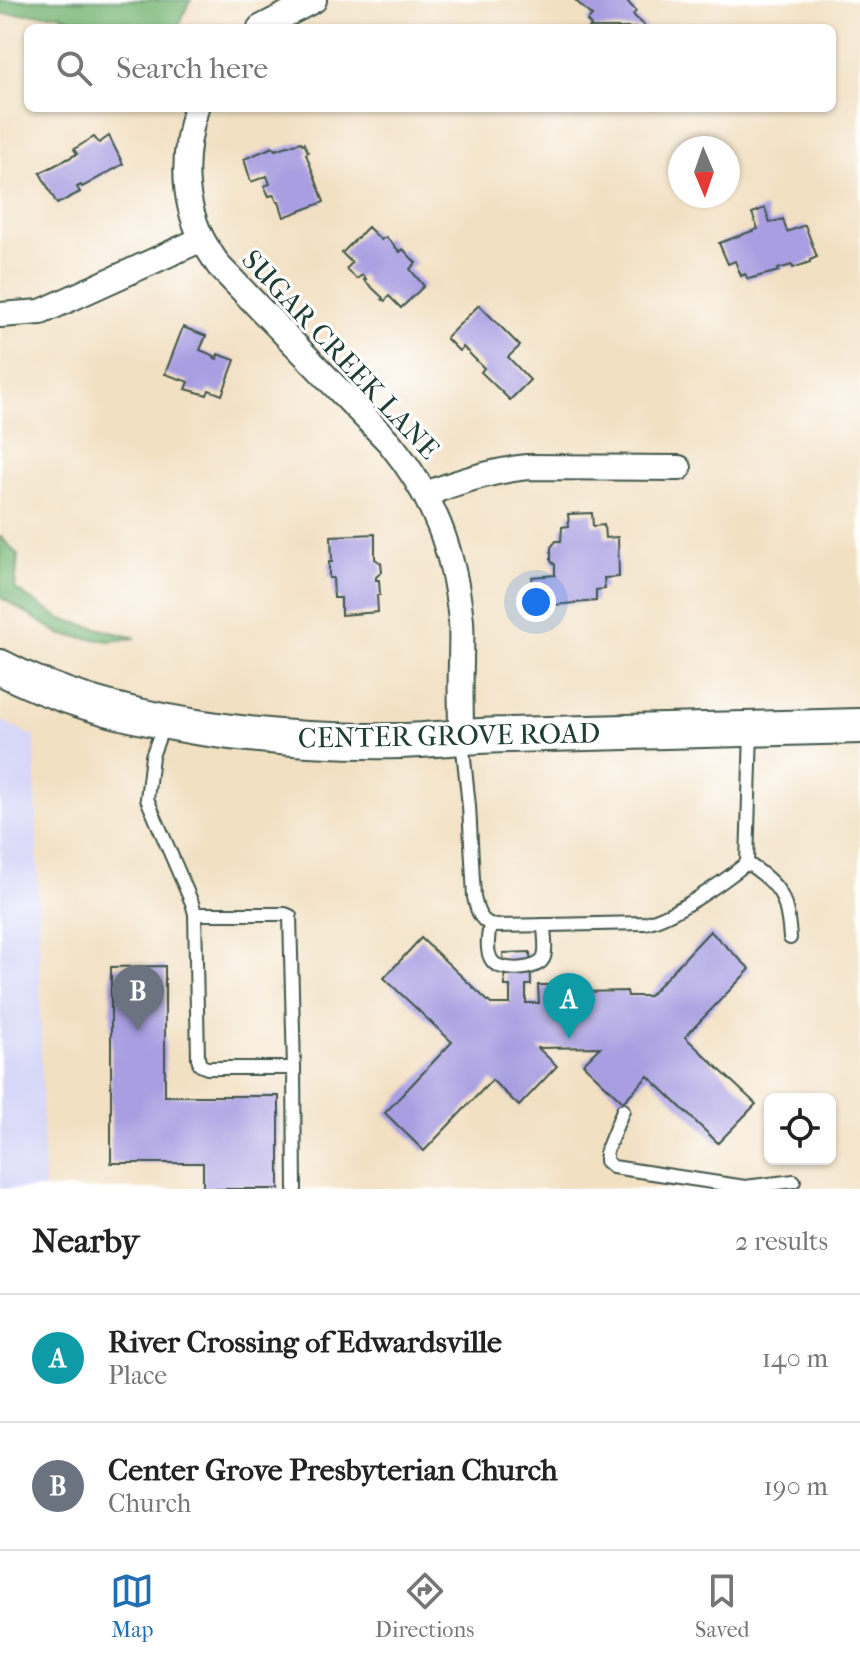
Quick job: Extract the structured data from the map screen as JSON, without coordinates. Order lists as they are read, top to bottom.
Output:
{
  "streets": {
    "street": ["SUGAR CREEK LANE", "CENTER GROVE ROAD"]
  },
  "crossings": [
    ["SUGAR CREEK LANE", "CENTER GROVE ROAD"]
  ],
  "north": "bottom",
  "page": {
    "search": "Search here",
    "pins": ["B", "A"],
    "heading": ["Nearby", "2 results"],
    "list": [
      {
        "mark": "A",
        "name": "River Crossing of Edwardsville",
        "note": "Place",
        "value": "140 m"
      },
      {
        "mark": "B",
        "name": "Center Grove Presbyterian Church",
        "note": "Church",
        "value": "190 m"
      }
    ],
    "nav": ["Map", "Directions", "Saved"]
  }
}
